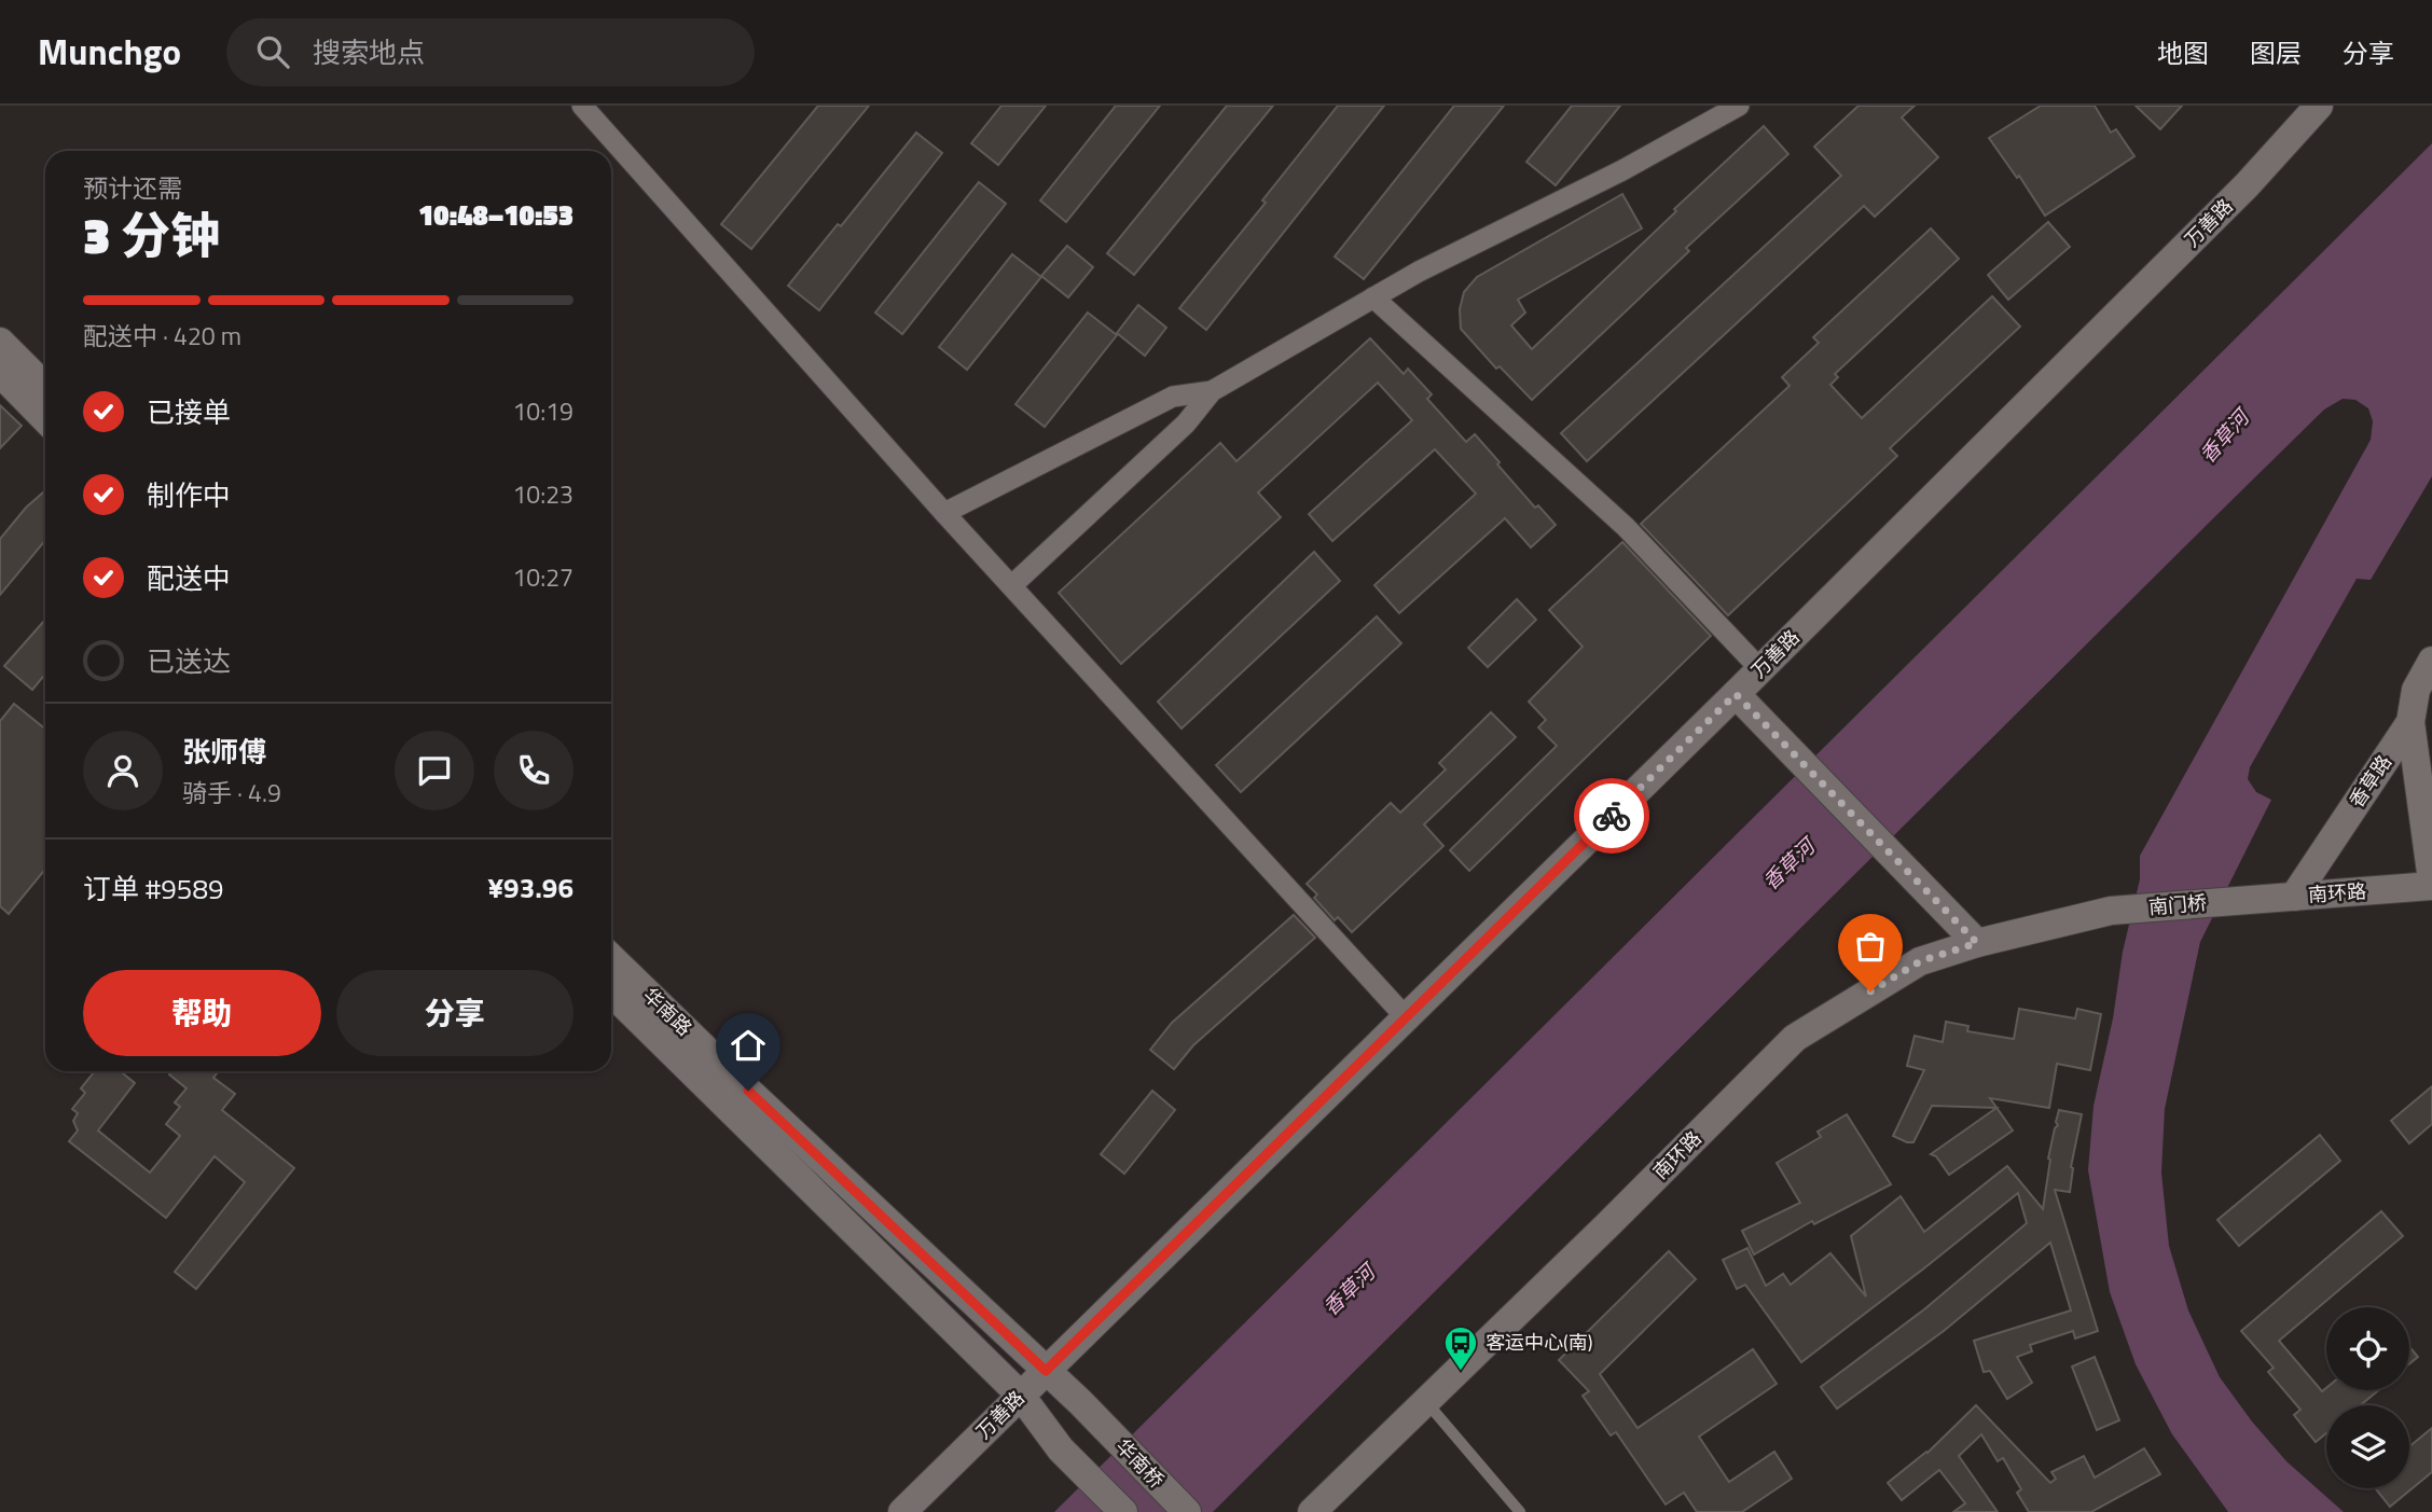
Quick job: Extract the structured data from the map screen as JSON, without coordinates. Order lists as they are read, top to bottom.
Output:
{
  "streets": {
    "main road": [
      "万善路",
      "香草路",
      "南环路",
      "南门桥",
      "华南路",
      "华南桥"
    ]
  },
  "crossings": [
    ["万善路", "华南路"],
    ["香草路", "南环路"],
    ["南环路", "南门桥"],
    ["华南路", "华南桥"]
  ],
  "water": ["香草河"],
  "places": {
    "bus stop": ["客运中心(南)"]
  },
  "page": {
    "header": "Munchgo",
    "search": "搜索地点",
    "nav": ["地图", "图层", "分享"],
    "heading": ["3 分钟", "预计还需", "10:48–10:53"],
    "panel": [
      "张师傅",
      "骑手 · 4.9",
      "订单 #9589",
      "¥93.96"
    ],
    "bar": "配送中 · 420 m",
    "list": [
      ["已接单", "10:19"],
      ["制作中", "10:23"],
      ["配送中", "10:27"],
      "已送达"
    ],
    "buttons": ["帮助", "分享"]
  }
}
